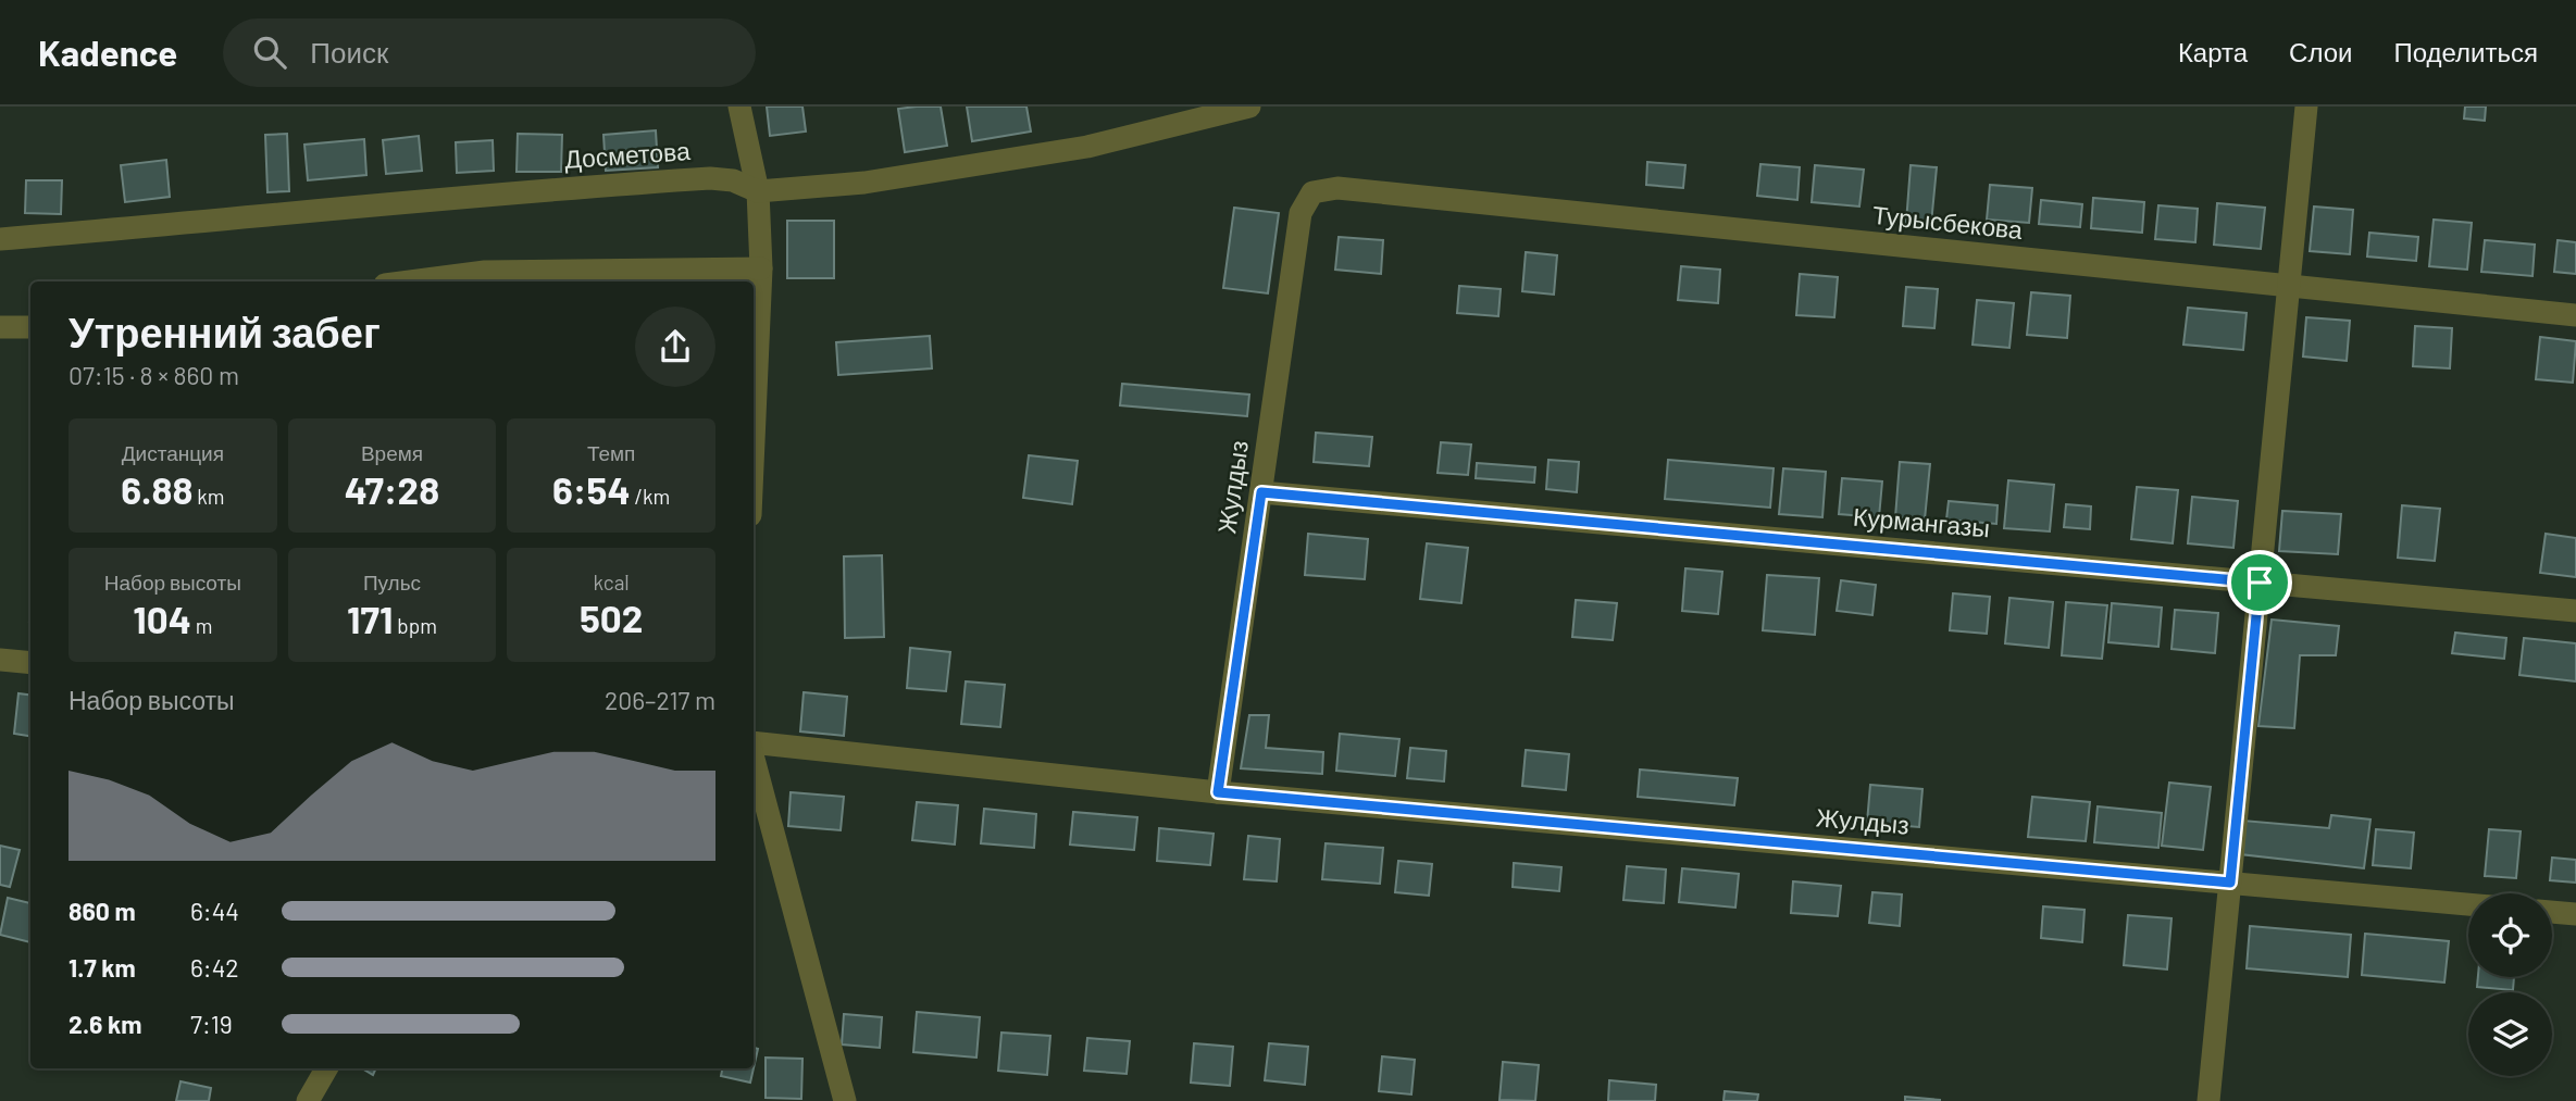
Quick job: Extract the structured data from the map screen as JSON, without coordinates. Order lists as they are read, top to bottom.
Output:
{
  "streets": {
    "street": [
      "Досметова",
      "Турысбекова",
      "Жулдыз",
      "Курмангазы"
    ]
  },
  "crossings": [
    ["Турысбекова", "Жулдыз"],
    ["Жулдыз", "Курмангазы"]
  ],
  "page": {
    "header": "Kadence",
    "search": "Поиск",
    "nav": ["Карта", "Слои", "Поделиться"],
    "heading": ["Утренний забег", "07:15 · 8 × 860 m"],
    "stats": [
      ["Дистанция", "6.88 km"],
      ["Время", "47:28"],
      ["Темп", "6:54 /km"],
      ["Набор высоты", "104 m"],
      ["Пульс", "171 bpm"],
      ["kcal", "502"]
    ],
    "chart": ["Набор высоты", "206–217 m"],
    "list": [
      {
        "name": "860 m",
        "note": "6:44"
      },
      {
        "name": "1.7 km",
        "note": "6:42"
      },
      {
        "name": "2.6 km",
        "note": "7:19"
      }
    ]
  }
}
